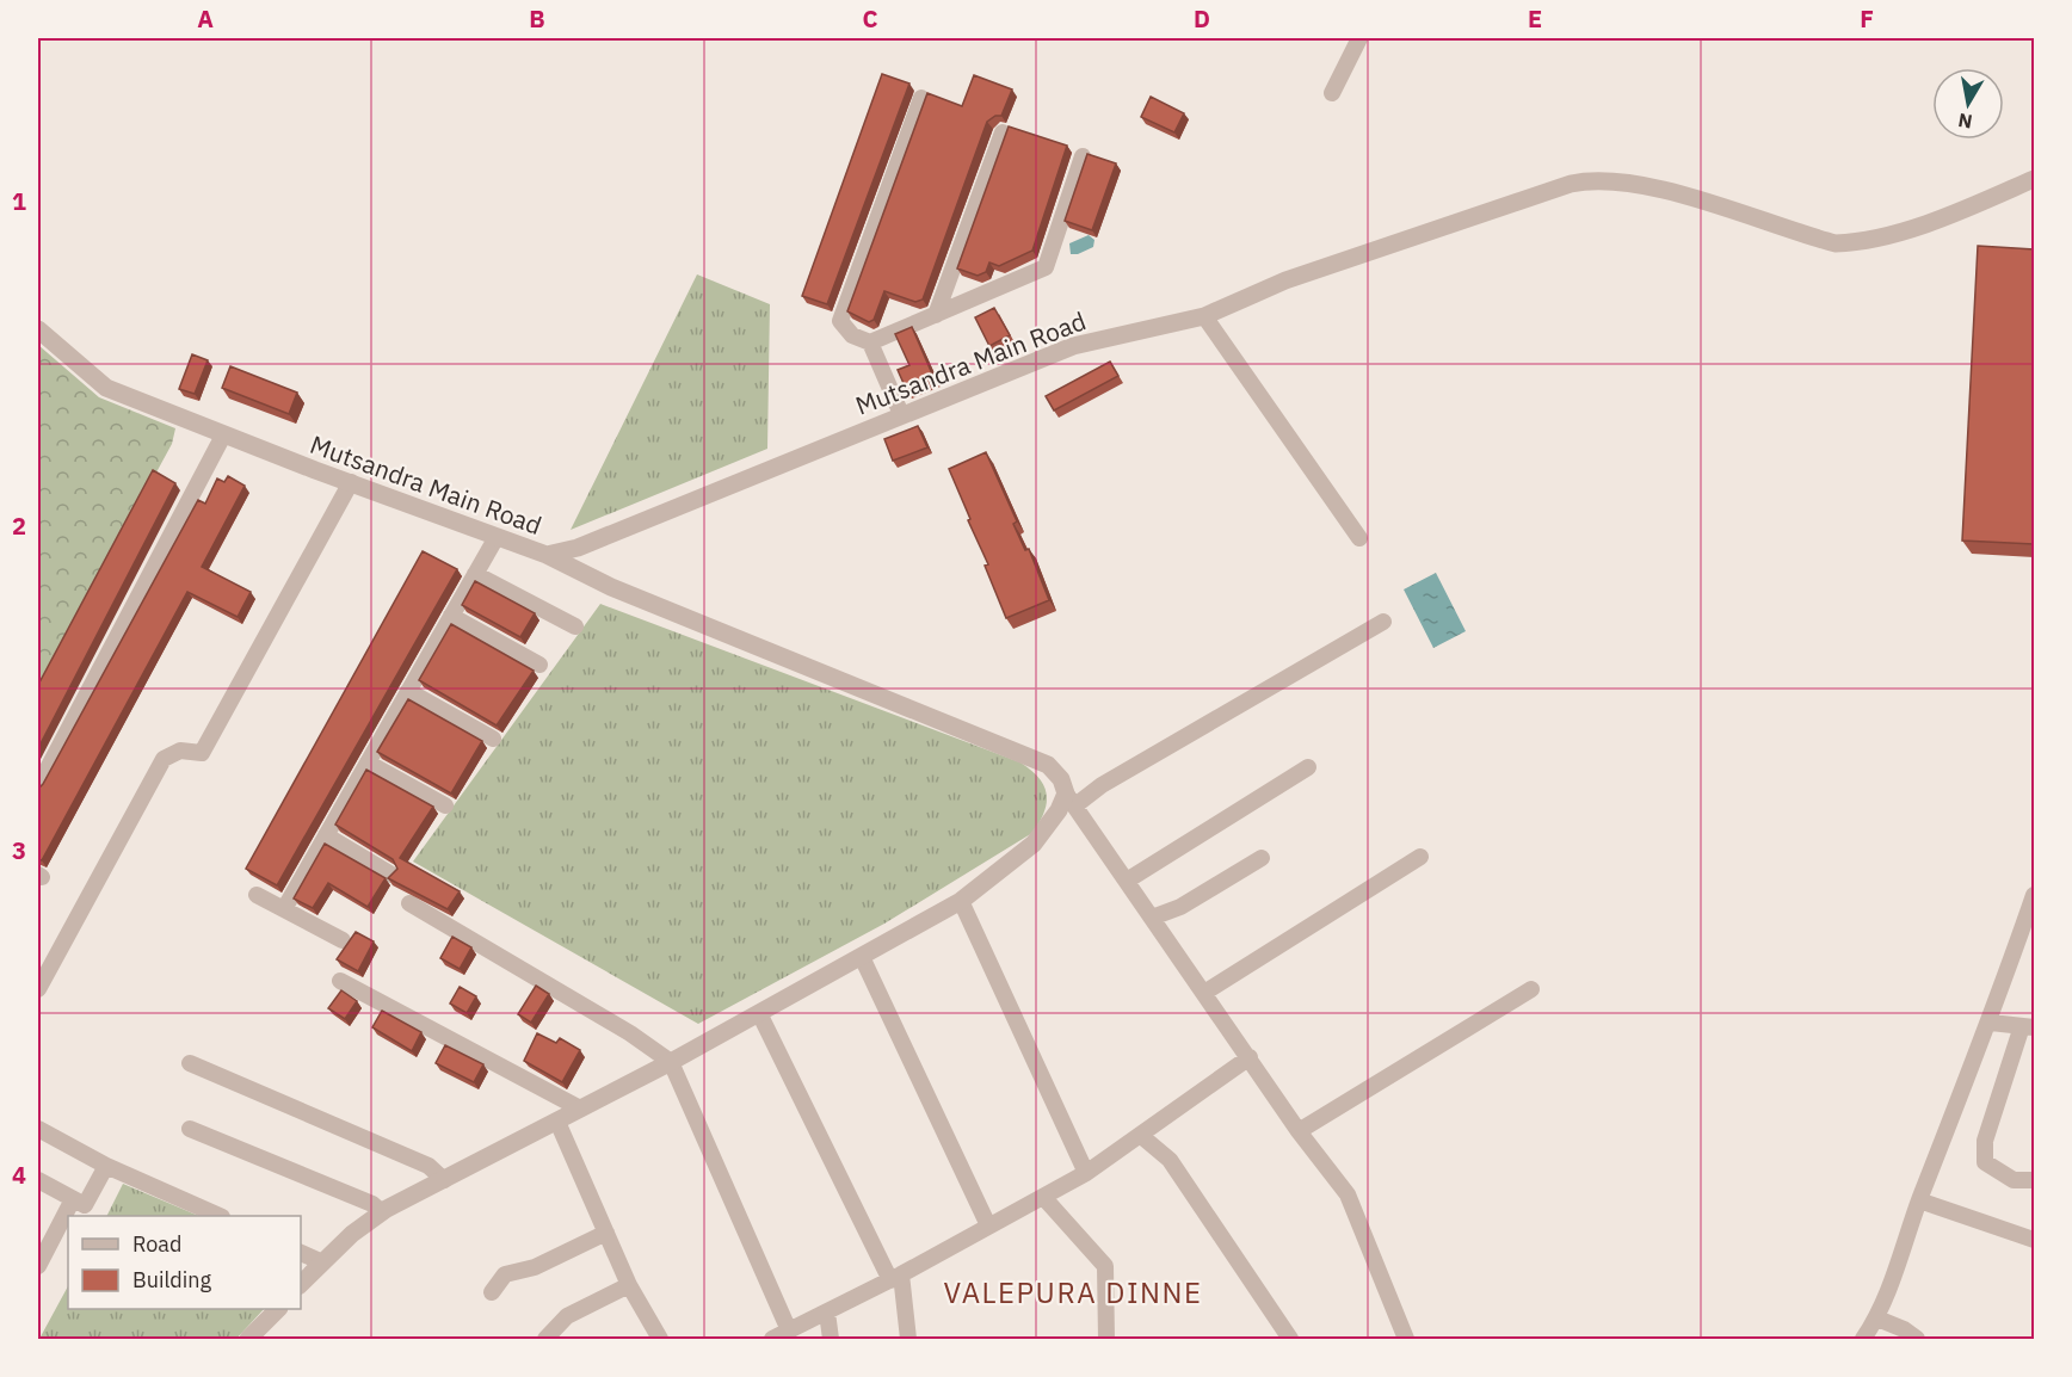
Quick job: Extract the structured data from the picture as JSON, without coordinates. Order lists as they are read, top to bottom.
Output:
{
  "streets": {
    "street": ["Mutsandra Main Road"]
  },
  "districts": ["VALEPURA DINNE"],
  "legend": ["Road", "Building"],
  "north": "bottom",
  "grid": {
    "columns": [
      "A",
      "B",
      "C",
      "D",
      "E",
      "F"
    ],
    "rows": [
      "1",
      "2",
      "3",
      "4"
    ]
  }
}
